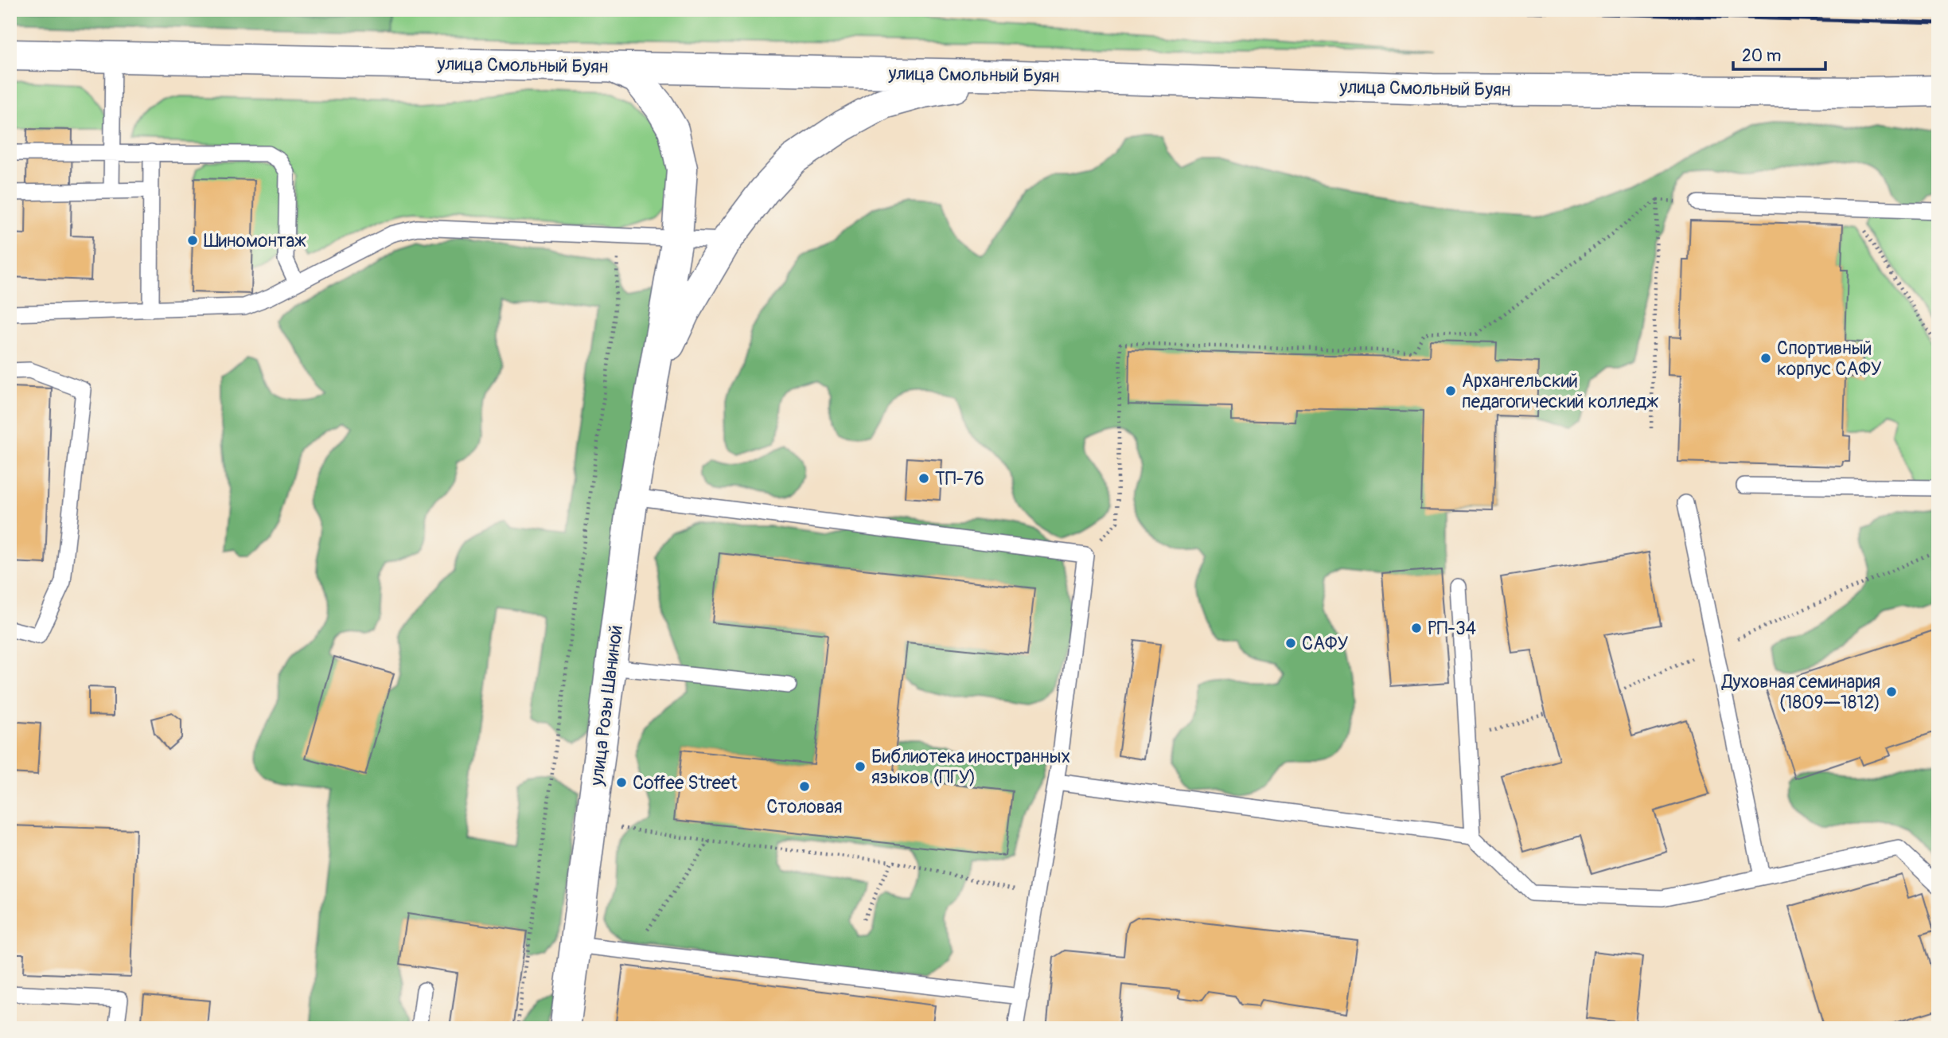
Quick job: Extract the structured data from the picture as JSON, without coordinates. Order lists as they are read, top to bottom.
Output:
{
  "streets": {
    "main road": ["улица Смольный Буян", "улица Розы Шаниной"]
  },
  "places": [
    "Шиномонтаж",
    "Спортивный корпус САФУ",
    "Архангельский педагогический колледж",
    "ТП-76",
    "РП-34",
    "САФУ",
    "Духовная семинария (1809—1812)",
    "Библиотека иностранных языков (ПГУ)",
    "Coffee Street",
    "Столовая"
  ],
  "scale_bar": "20 m"
}
